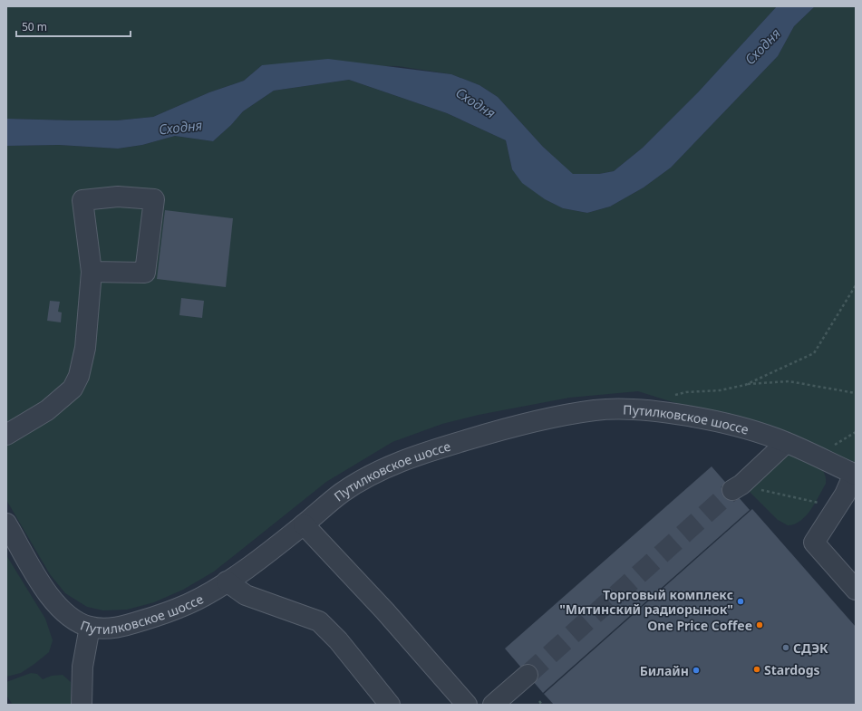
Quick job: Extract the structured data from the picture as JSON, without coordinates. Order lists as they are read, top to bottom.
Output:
{
  "streets": {
    "street": ["Путилковское шоссе"]
  },
  "water": ["Сходня"],
  "places": [
    "Торговый комплекс \"Митинский радиорынок\"",
    "One Price Coffee",
    "СДЭК",
    "Stardogs",
    "Билайн"
  ],
  "scale_bar": "50 m"
}
